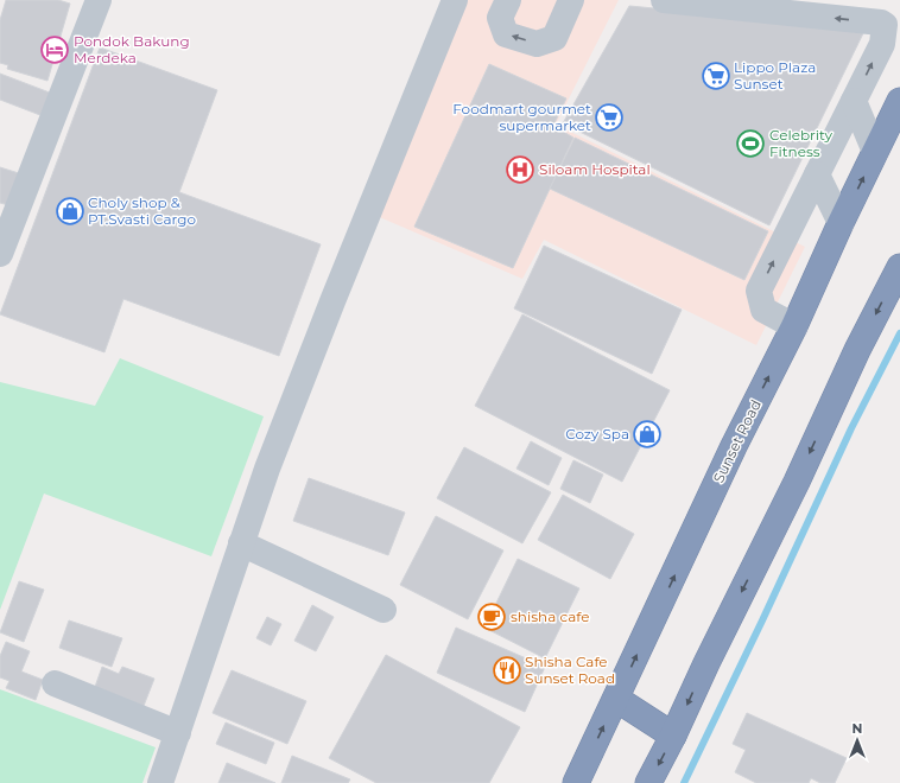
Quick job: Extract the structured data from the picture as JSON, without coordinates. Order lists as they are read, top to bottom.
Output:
{
  "streets": {
    "highway": ["Sunset Road"]
  },
  "places": {
    "hotel": ["Pondok Bakung Merdeka"],
    "supermarket": ["Lippo Plaza Sunset", "Foodmart gourmet supermarket"],
    "sports": ["Celebrity Fitness"],
    "hospital": ["Siloam Hospital"],
    "shop": ["Choly shop & PT.Svasti Cargo", "Cozy Spa"],
    "cafe": ["shisha cafe"],
    "restaurant": ["Shisha Cafe Sunset Road"]
  },
  "north": "top"
}
